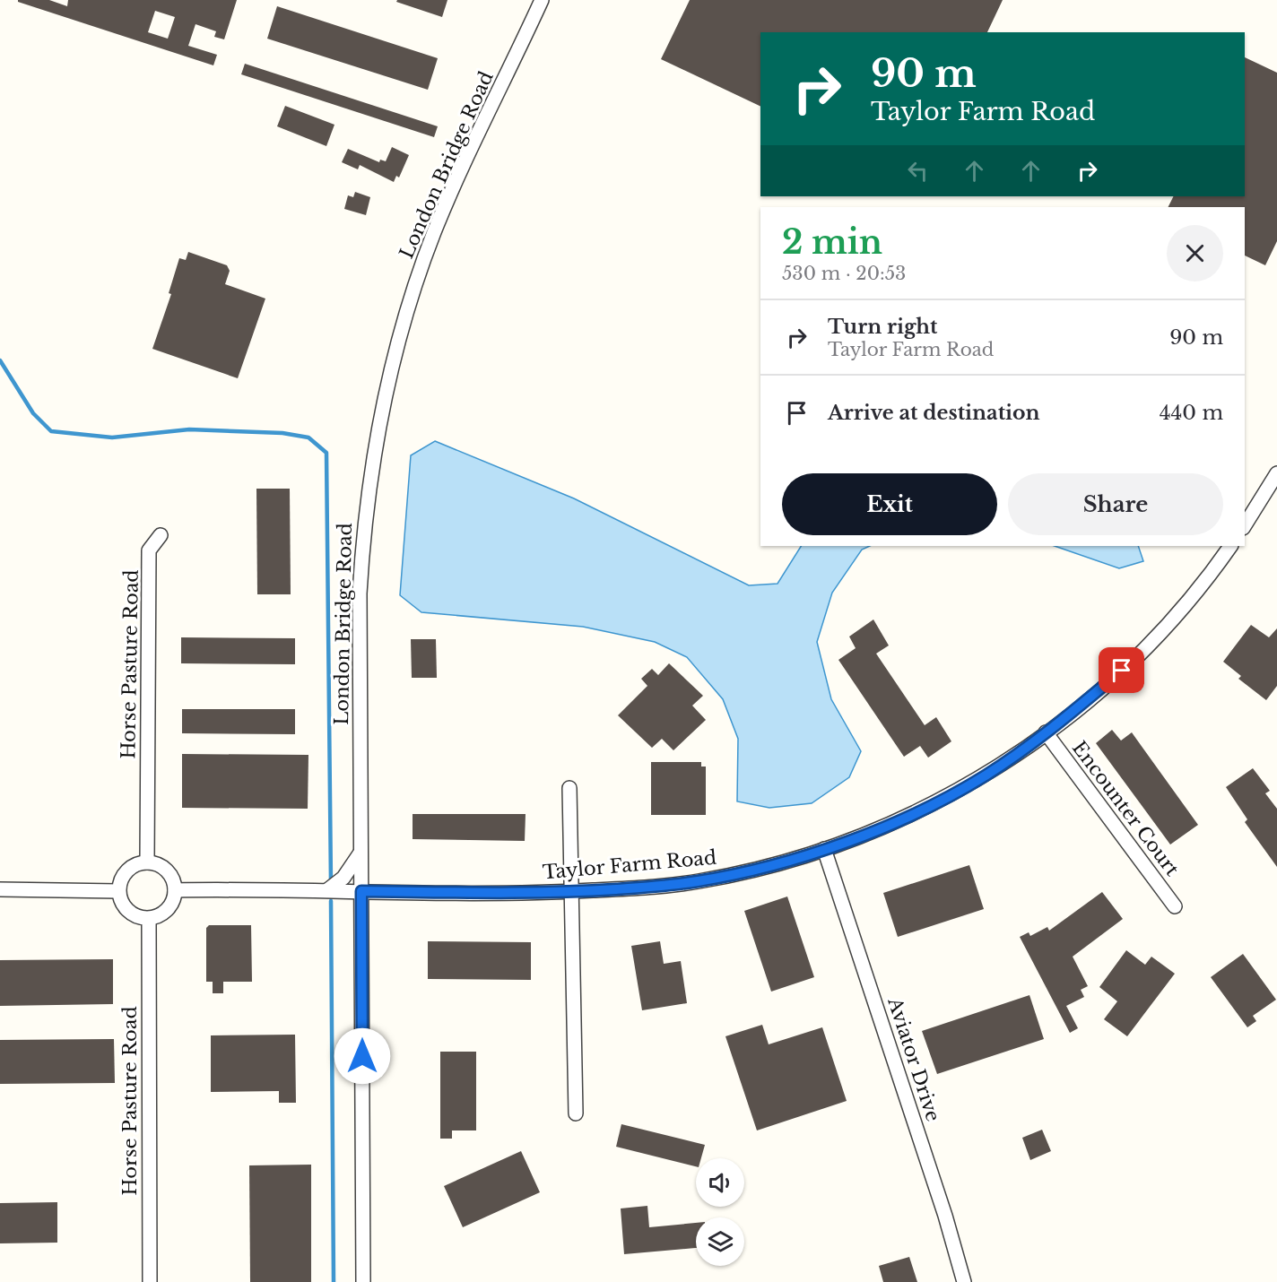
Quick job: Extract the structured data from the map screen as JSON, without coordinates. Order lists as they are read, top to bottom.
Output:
{
  "streets": {
    "street": [
      "London Bridge Road",
      "Horse Pasture Road",
      "Encounter Court",
      "Taylor Farm Road",
      "Aviator Drive"
    ]
  },
  "crossings": [
    ["London Bridge Road", "Taylor Farm Road"],
    ["Horse Pasture Road", "Taylor Farm Road"],
    ["Encounter Court", "Taylor Farm Road"],
    ["Taylor Farm Road", "Aviator Drive"]
  ],
  "page": {
    "turn": ["90 m", "Taylor Farm Road"],
    "heading": ["2 min", "530 m · 20:53"],
    "list": [
      {
        "name": "Turn right",
        "note": "Taylor Farm Road",
        "value": "90 m"
      },
      {
        "name": "Arrive at destination",
        "value": "440 m"
      }
    ],
    "buttons": ["Exit", "Share"]
  }
}
